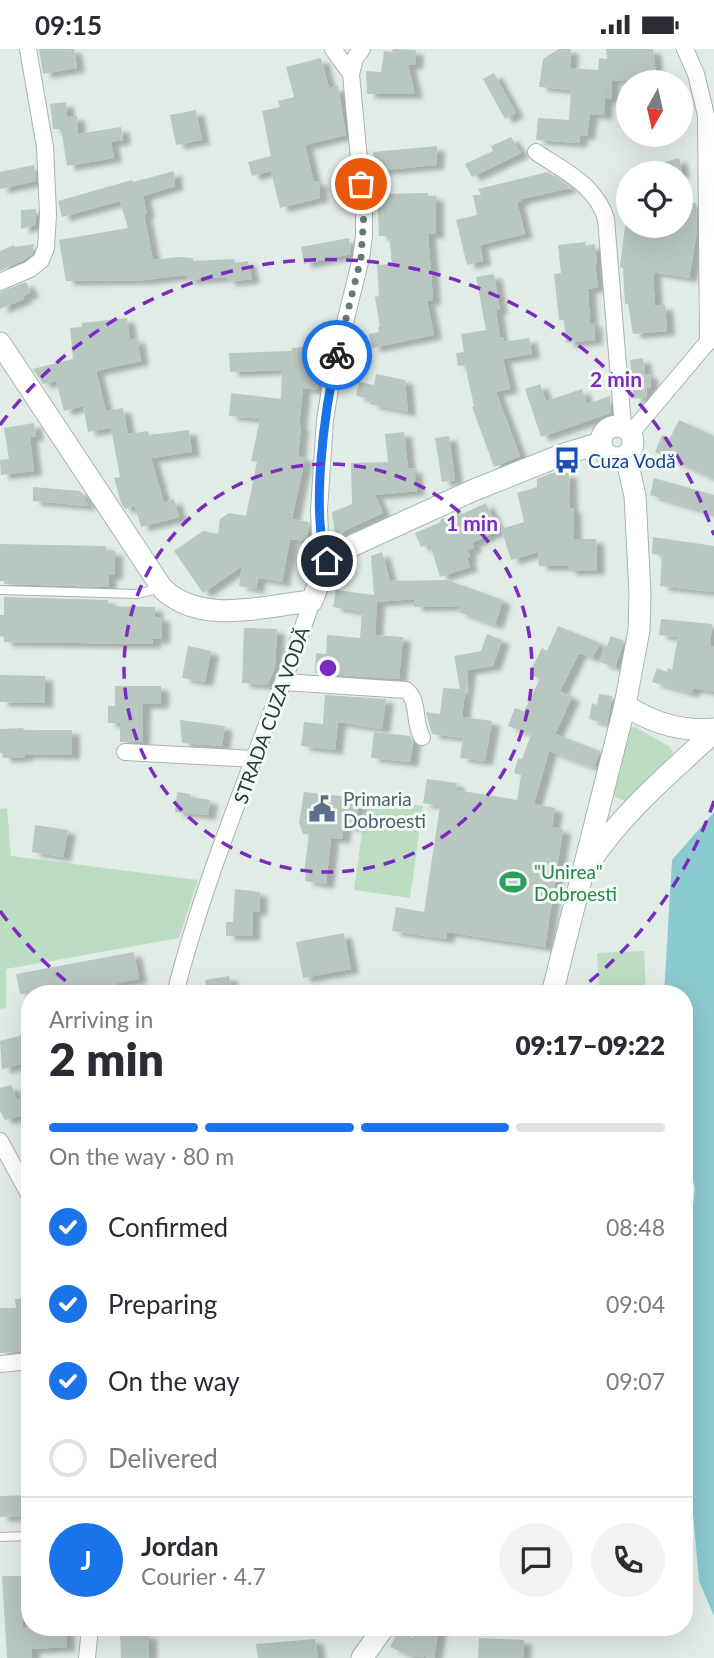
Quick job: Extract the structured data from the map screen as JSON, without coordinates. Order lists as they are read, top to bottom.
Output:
{
  "streets": {
    "street": ["STRADA CUZA VODĂ"]
  },
  "places": {
    "bus stop": ["Cuza Vodă"],
    "public building": ["Primaria Dobroesti"],
    "sports": ["\"Unirea\" Dobroesti"]
  },
  "north": "bottom",
  "page": {
    "status": "09:15",
    "heading": ["2 min", "Arriving in", "09:17–09:22"],
    "panel": ["Jordan", "Courier · 4.7"],
    "bar": "On the way · 80 m",
    "list": [
      ["Confirmed", "08:48"],
      ["Preparing", "09:04"],
      ["On the way", "09:07"],
      "Delivered"
    ],
    "round": "J"
  },
  "rings": ["2 min", "1 min"]
}
